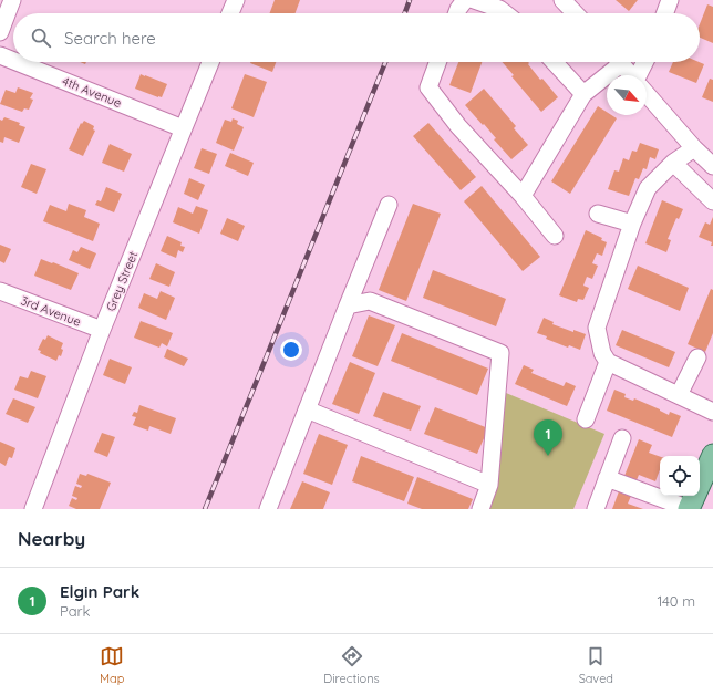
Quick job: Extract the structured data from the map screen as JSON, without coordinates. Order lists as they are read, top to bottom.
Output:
{
  "streets": {
    "street": ["4th Avenue", "Grey Street", "3rd Avenue"]
  },
  "crossings": [
    ["4th Avenue", "Grey Street"],
    ["Grey Street", "3rd Avenue"]
  ],
  "north": "bottom right",
  "page": {
    "search": "Search here",
    "pins": "1",
    "heading": "Nearby",
    "list": [
      {
        "mark": "1",
        "name": "Elgin Park",
        "note": "Park",
        "value": "140 m"
      }
    ],
    "nav": ["Map", "Directions", "Saved"]
  }
}
